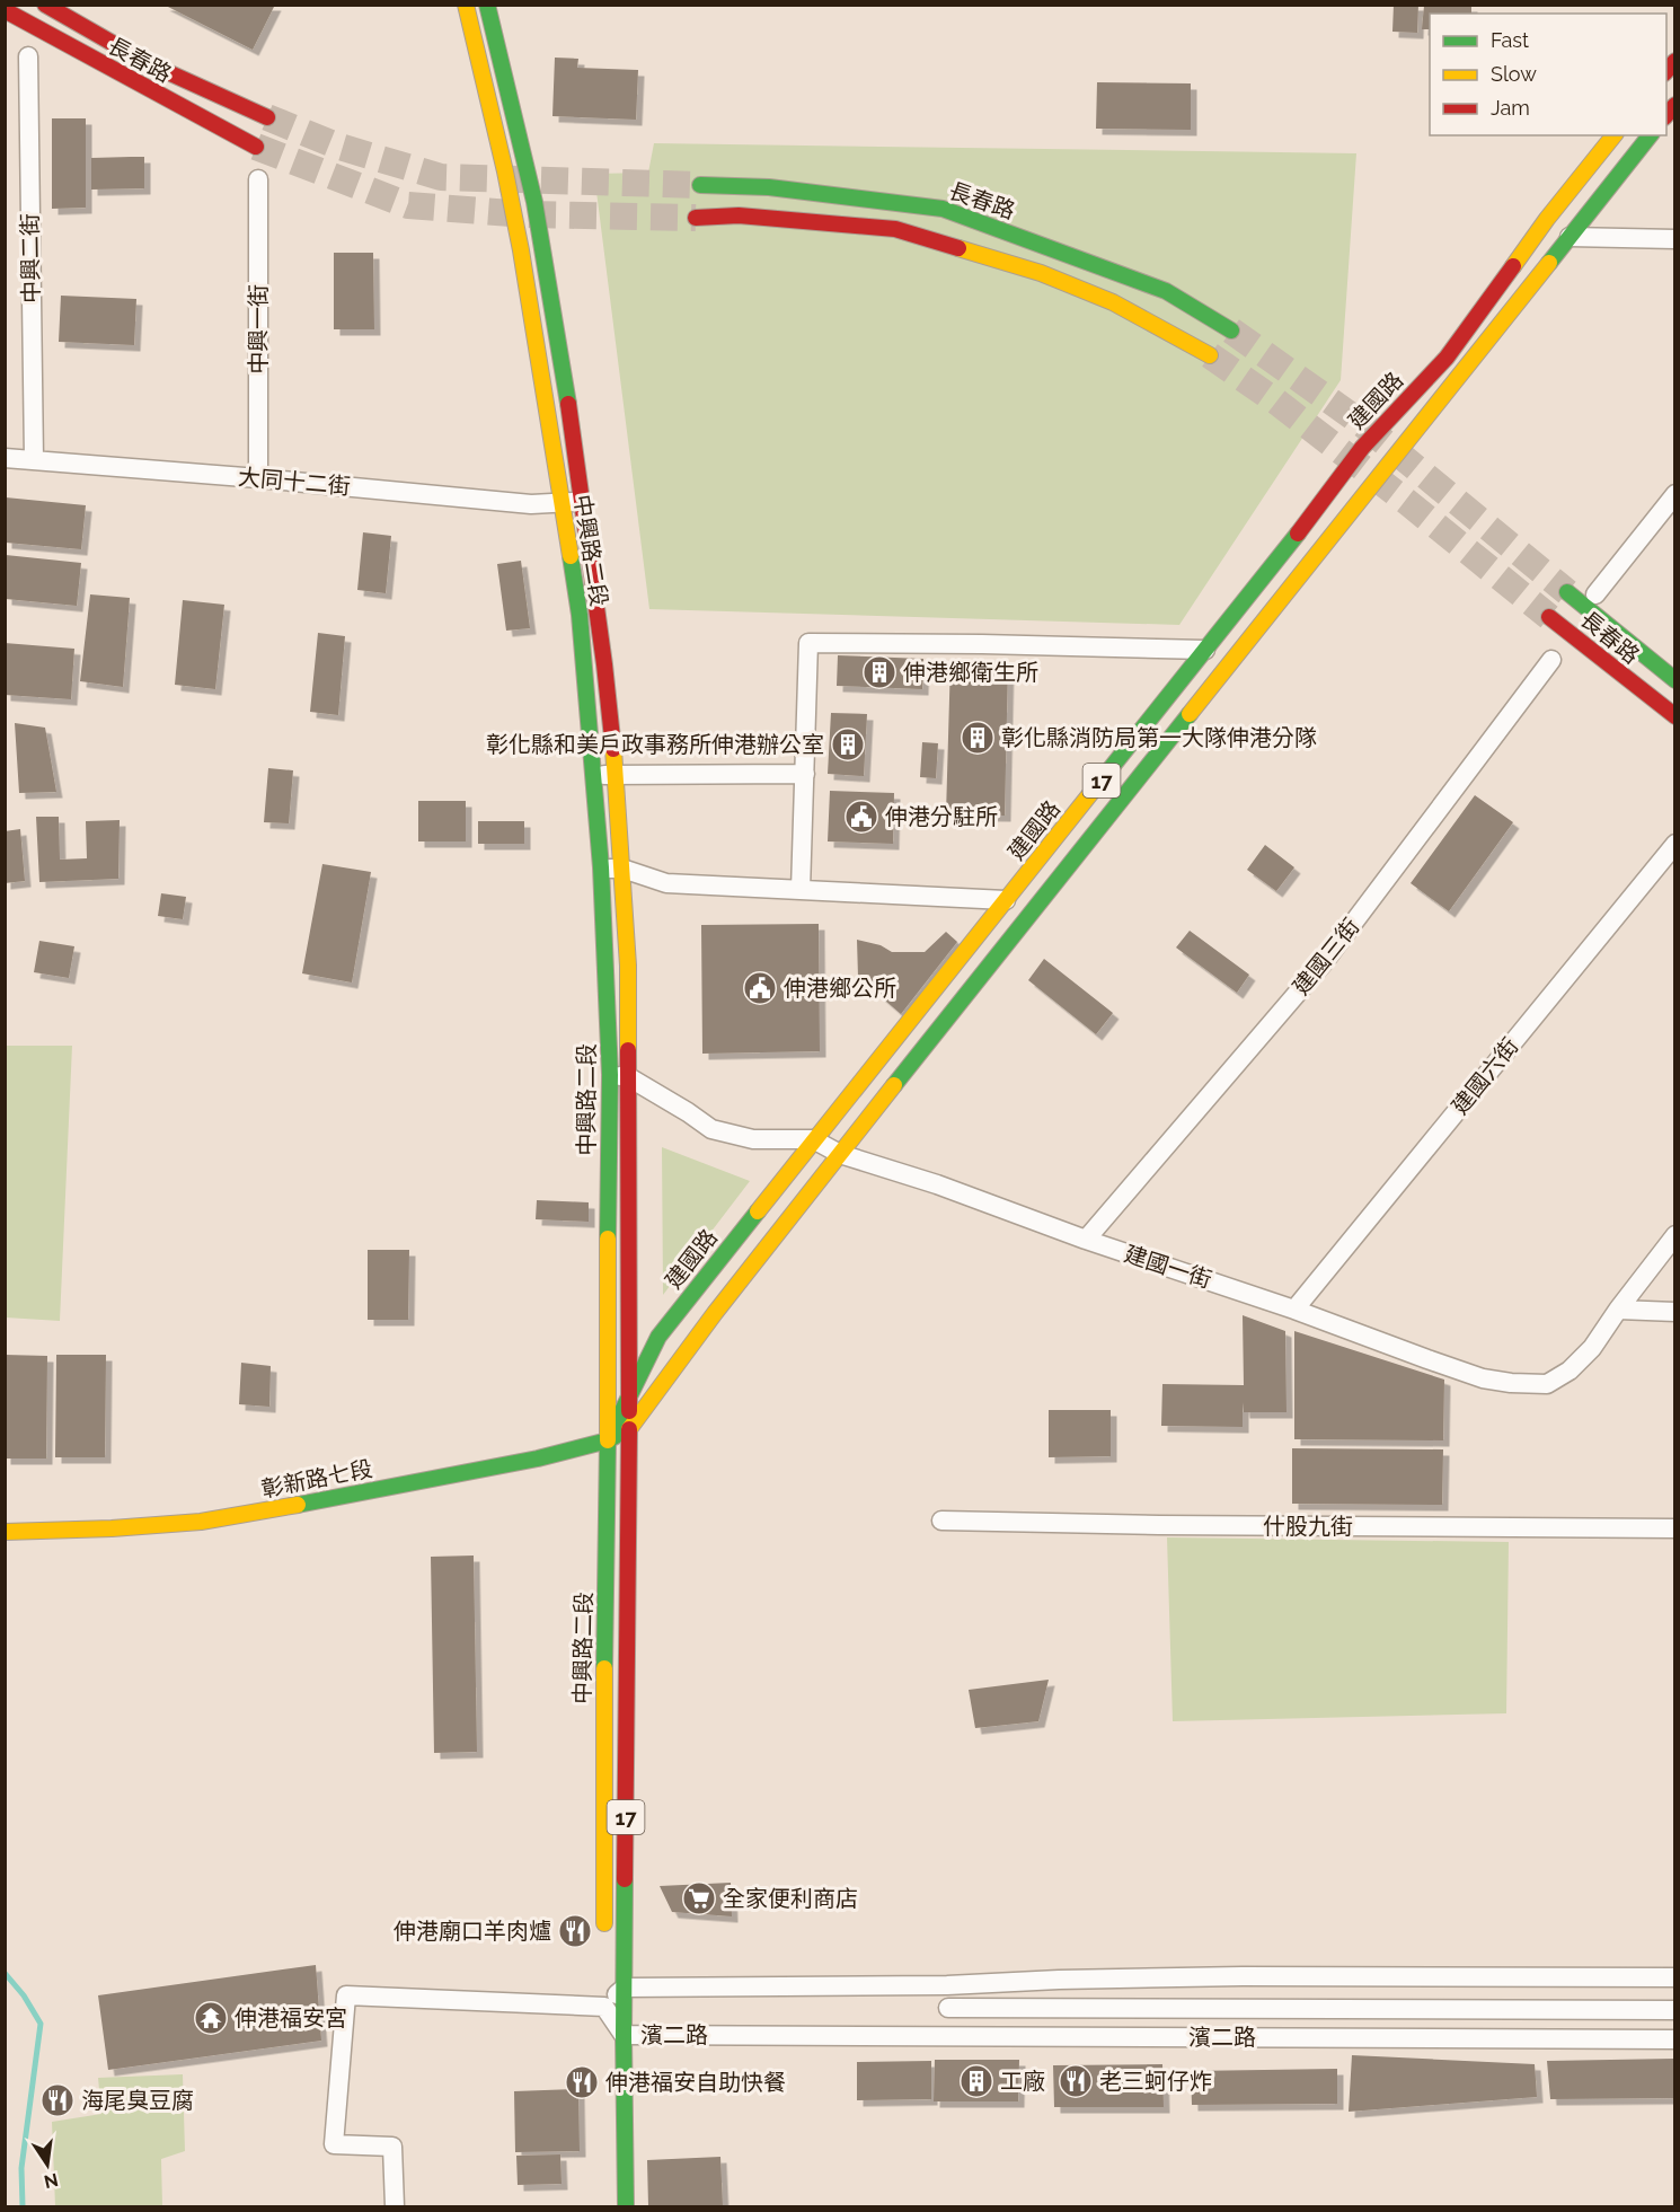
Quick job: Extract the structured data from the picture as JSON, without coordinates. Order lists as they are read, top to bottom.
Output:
{
  "streets": {
    "main road": [
      "長春路",
      "建國路",
      "中興路二段",
      "17",
      "彰新路七段"
    ],
    "street": [
      "中興二街",
      "中興一街",
      "大同十二街",
      "建國三街",
      "建國六街",
      "建國一街",
      "什股九街",
      "濱二路"
    ]
  },
  "crossings": [
    ["中興二街", "大同十二街"],
    ["中興一街", "大同十二街"],
    ["建國路", "中興路二段"],
    ["建國路", "建國一街"],
    ["建國路", "彰新路七段"],
    ["大同十二街", "中興路二段"],
    ["中興路二段", "建國一街"],
    ["中興路二段", "彰新路七段"],
    ["中興路二段", "濱二路"],
    ["建國三街", "建國一街"],
    ["建國六街", "建國一街"]
  ],
  "places": {
    "building": [
      "伸港鄉衛生所",
      "彰化縣消防局第一大隊伸港分隊",
      "彰化縣和美戶政事務所伸港辦公室",
      "工廠"
    ],
    "public building": ["伸港分駐所", "伸港鄉公所"],
    "supermarket": ["全家便利商店"],
    "restaurant": [
      "伸港廟口羊肉爐",
      "老三蚵仔炸",
      "伸港福安自助快餐",
      "海尾臭豆腐"
    ],
    "temple": ["伸港福安宮"]
  },
  "legend": ["Fast", "Slow", "Jam"],
  "north": "bottom"
}
